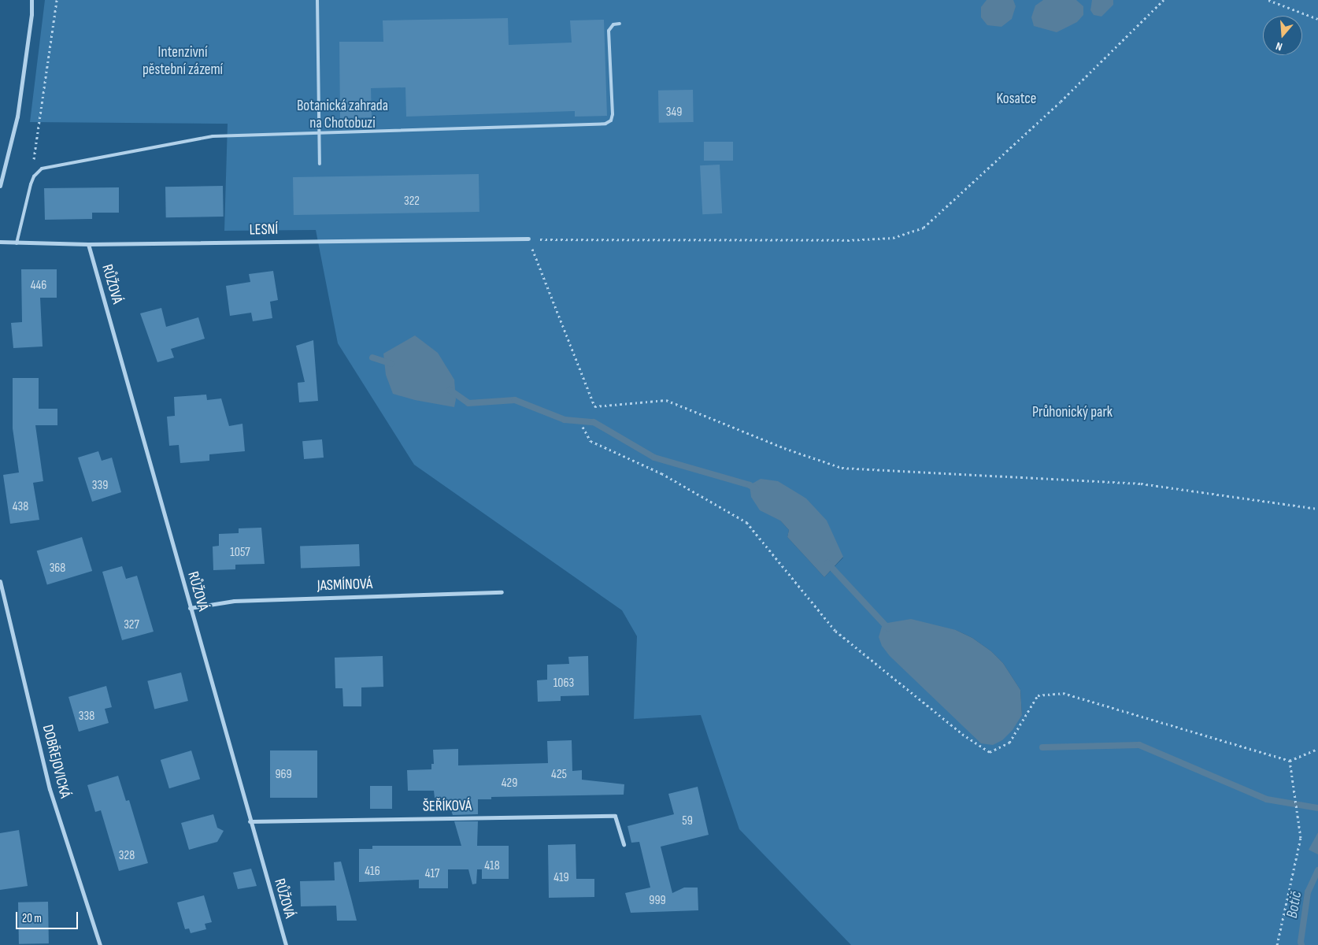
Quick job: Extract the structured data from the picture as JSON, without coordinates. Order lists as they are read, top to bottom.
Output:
{
  "streets": {
    "street": [
      "LESNÍ",
      "RŮŽOVÁ",
      "JASMÍNOVÁ",
      "DOBŘEJOVICKÁ",
      "ŠEŘÍKOVÁ"
    ]
  },
  "crossings": [
    ["LESNÍ", "RŮŽOVÁ"],
    ["RŮŽOVÁ", "JASMÍNOVÁ"],
    ["RŮŽOVÁ", "ŠEŘÍKOVÁ"]
  ],
  "water": ["Botič"],
  "parks": [
    "Intenzivní pěstební zázemí",
    "Kosatce",
    "Botanická zahrada na Chotobuzi",
    "Průhonický park"
  ],
  "house_numbers": [
    "349",
    "322",
    "446",
    "339",
    "438",
    "1057",
    "368",
    "327",
    "1063",
    "338",
    "969",
    "425",
    "429",
    "59",
    "328",
    "418",
    "416",
    "417",
    "419",
    "999"
  ],
  "scale_bar": "20 m",
  "north": "bottom"
}
